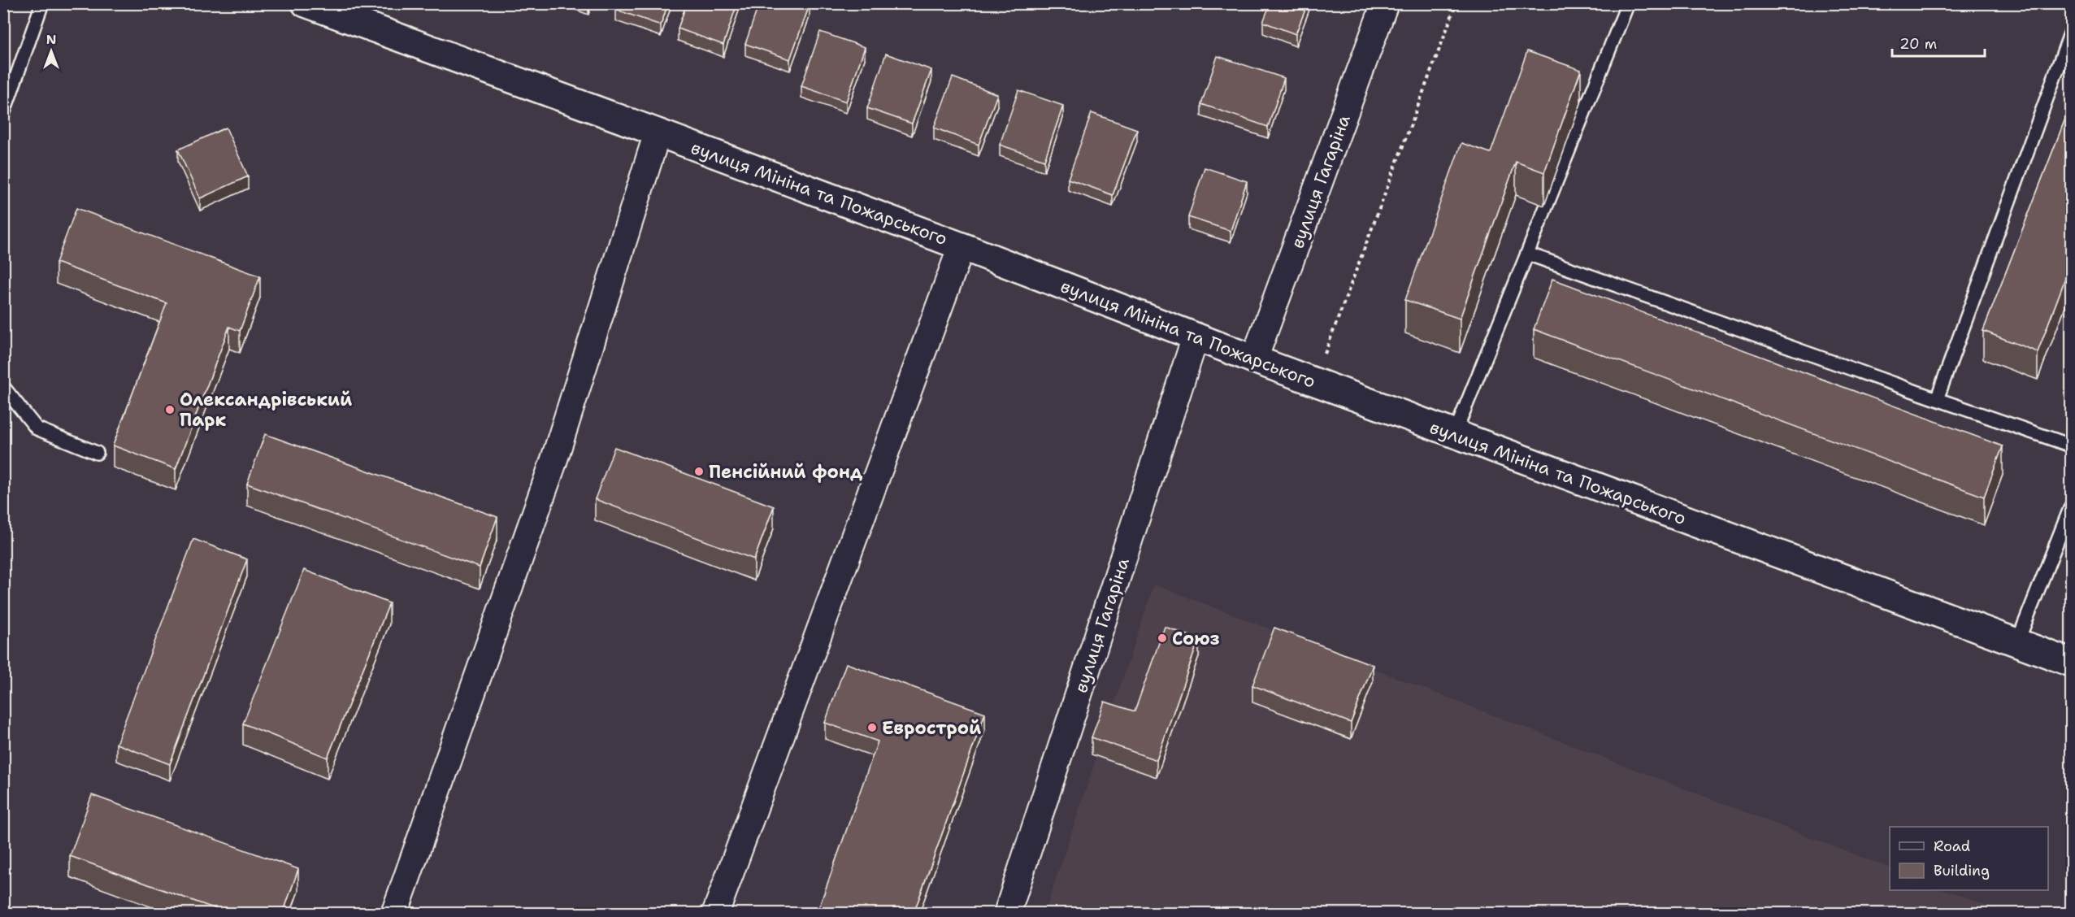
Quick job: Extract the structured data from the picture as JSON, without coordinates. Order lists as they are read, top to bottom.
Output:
{
  "streets": {
    "street": ["вулиця Гагаріна", "вулиця Мініна та Пожарського"]
  },
  "crossings": [
    ["вулиця Гагаріна", "вулиця Мініна та Пожарського"]
  ],
  "places": [
    "Олександрівський Парк",
    "Пенсійний фонд",
    "Союз",
    "Еврострой"
  ],
  "legend": ["Road", "Building"],
  "scale_bar": "20 m",
  "north": "top"
}
